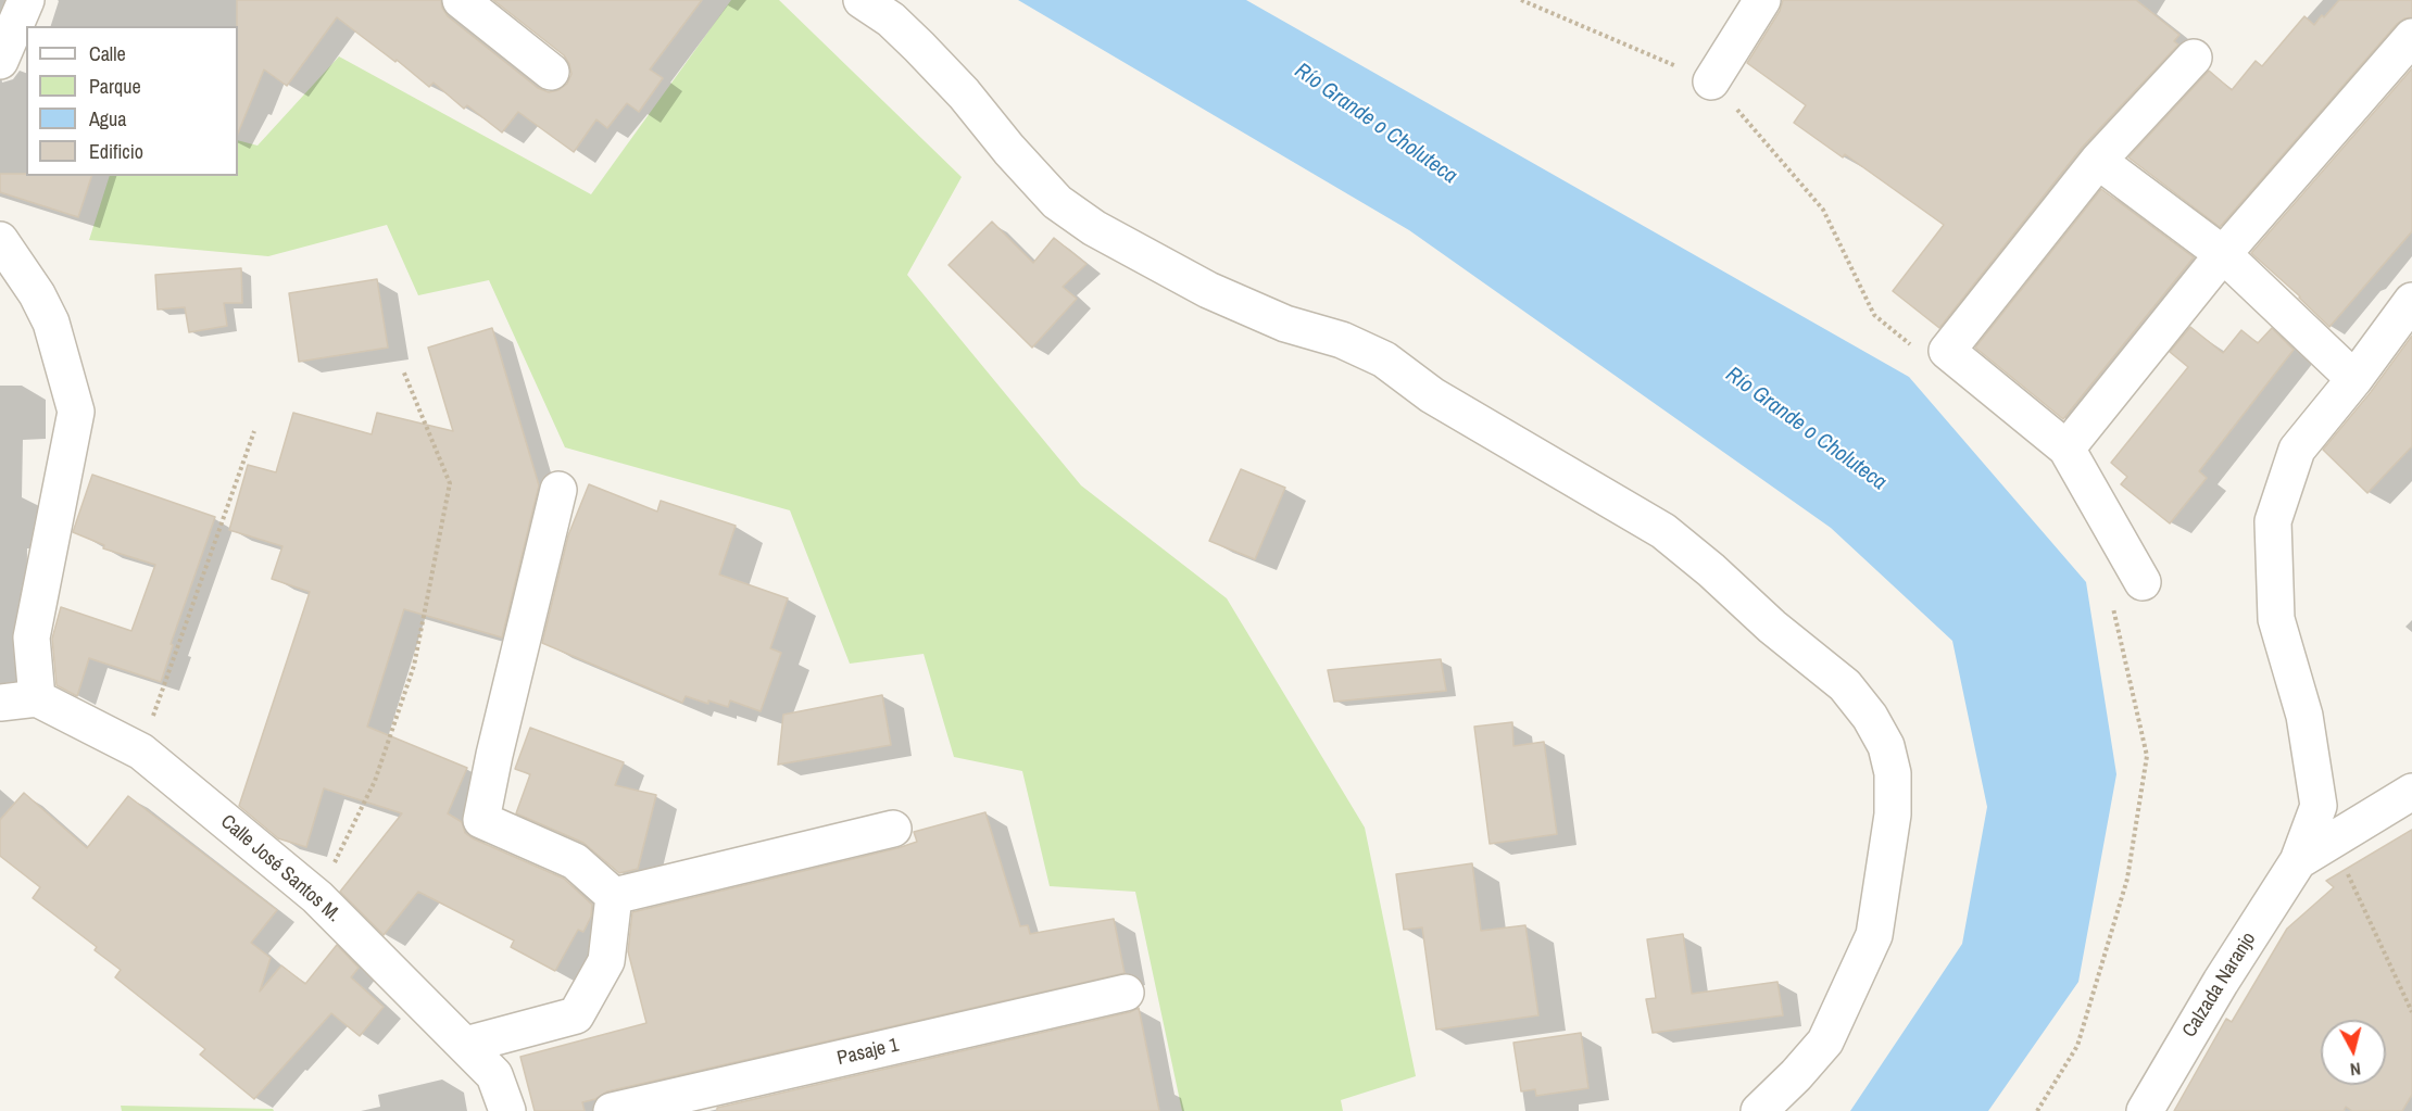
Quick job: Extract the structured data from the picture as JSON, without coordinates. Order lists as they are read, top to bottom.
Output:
{
  "streets": {
    "street": ["Calle José Santos M.", "Calzada Naranjo", "Pasaje 1"]
  },
  "water": ["Río Grande o Choluteca"],
  "legend": [
    "Calle",
    "Parque",
    "Agua",
    "Edificio"
  ],
  "north": "bottom"
}
